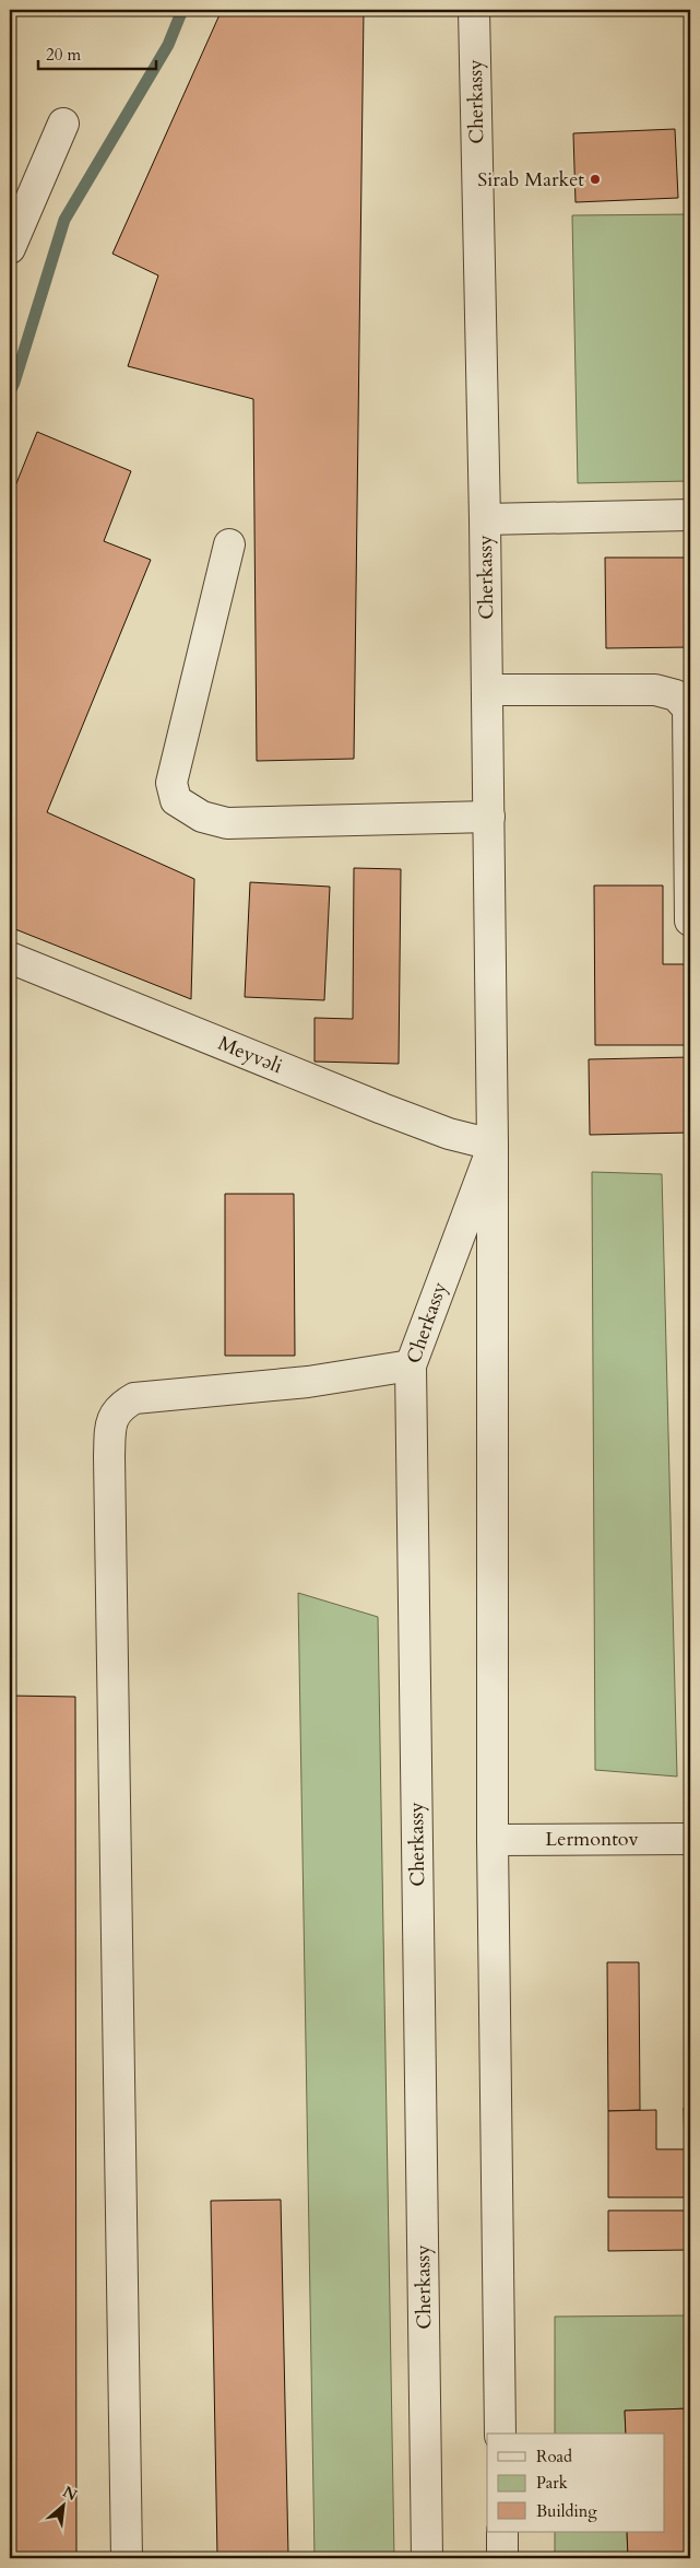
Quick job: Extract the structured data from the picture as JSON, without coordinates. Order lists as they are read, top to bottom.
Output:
{
  "streets": {
    "street": ["Cherkassy", "Meyvəli", "Lermontov"]
  },
  "crossings": [
    ["Cherkassy", "Meyvəli"],
    ["Cherkassy", "Lermontov"]
  ],
  "places": ["Sirab Market"],
  "legend": ["Road", "Park", "Building"],
  "scale_bar": "20 m",
  "north": "top right"
}
